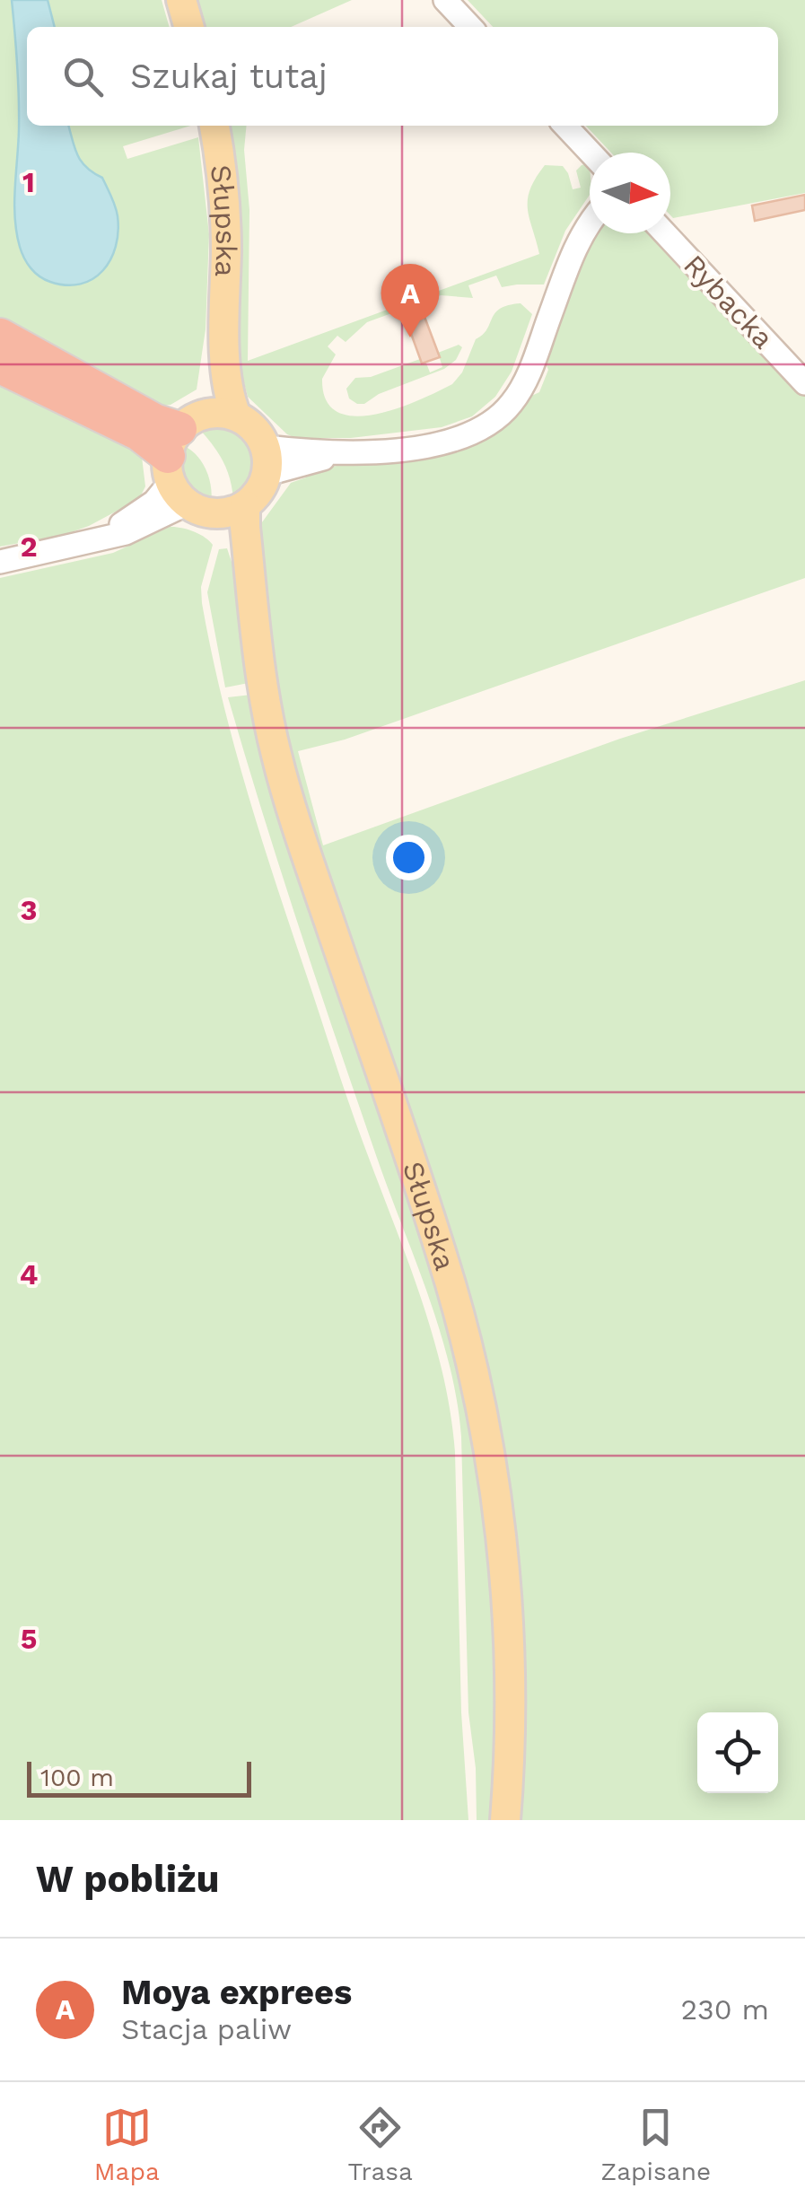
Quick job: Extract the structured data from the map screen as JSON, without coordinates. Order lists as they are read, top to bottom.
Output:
{
  "streets": {
    "main road": ["Słupska"],
    "street": ["Rybacka"]
  },
  "scale_bar": "100 m",
  "north": "right",
  "page": {
    "search": "Szukaj tutaj",
    "pins": "A",
    "scale": "100 m",
    "heading": "W pobliżu",
    "list": [
      {
        "mark": "A",
        "name": "Moya exprees",
        "note": "Stacja paliw",
        "value": "230 m"
      }
    ],
    "nav": ["Mapa", "Trasa", "Zapisane"]
  },
  "grid": {
    "rows": [
      "1",
      "2",
      "3",
      "4",
      "5"
    ]
  }
}
